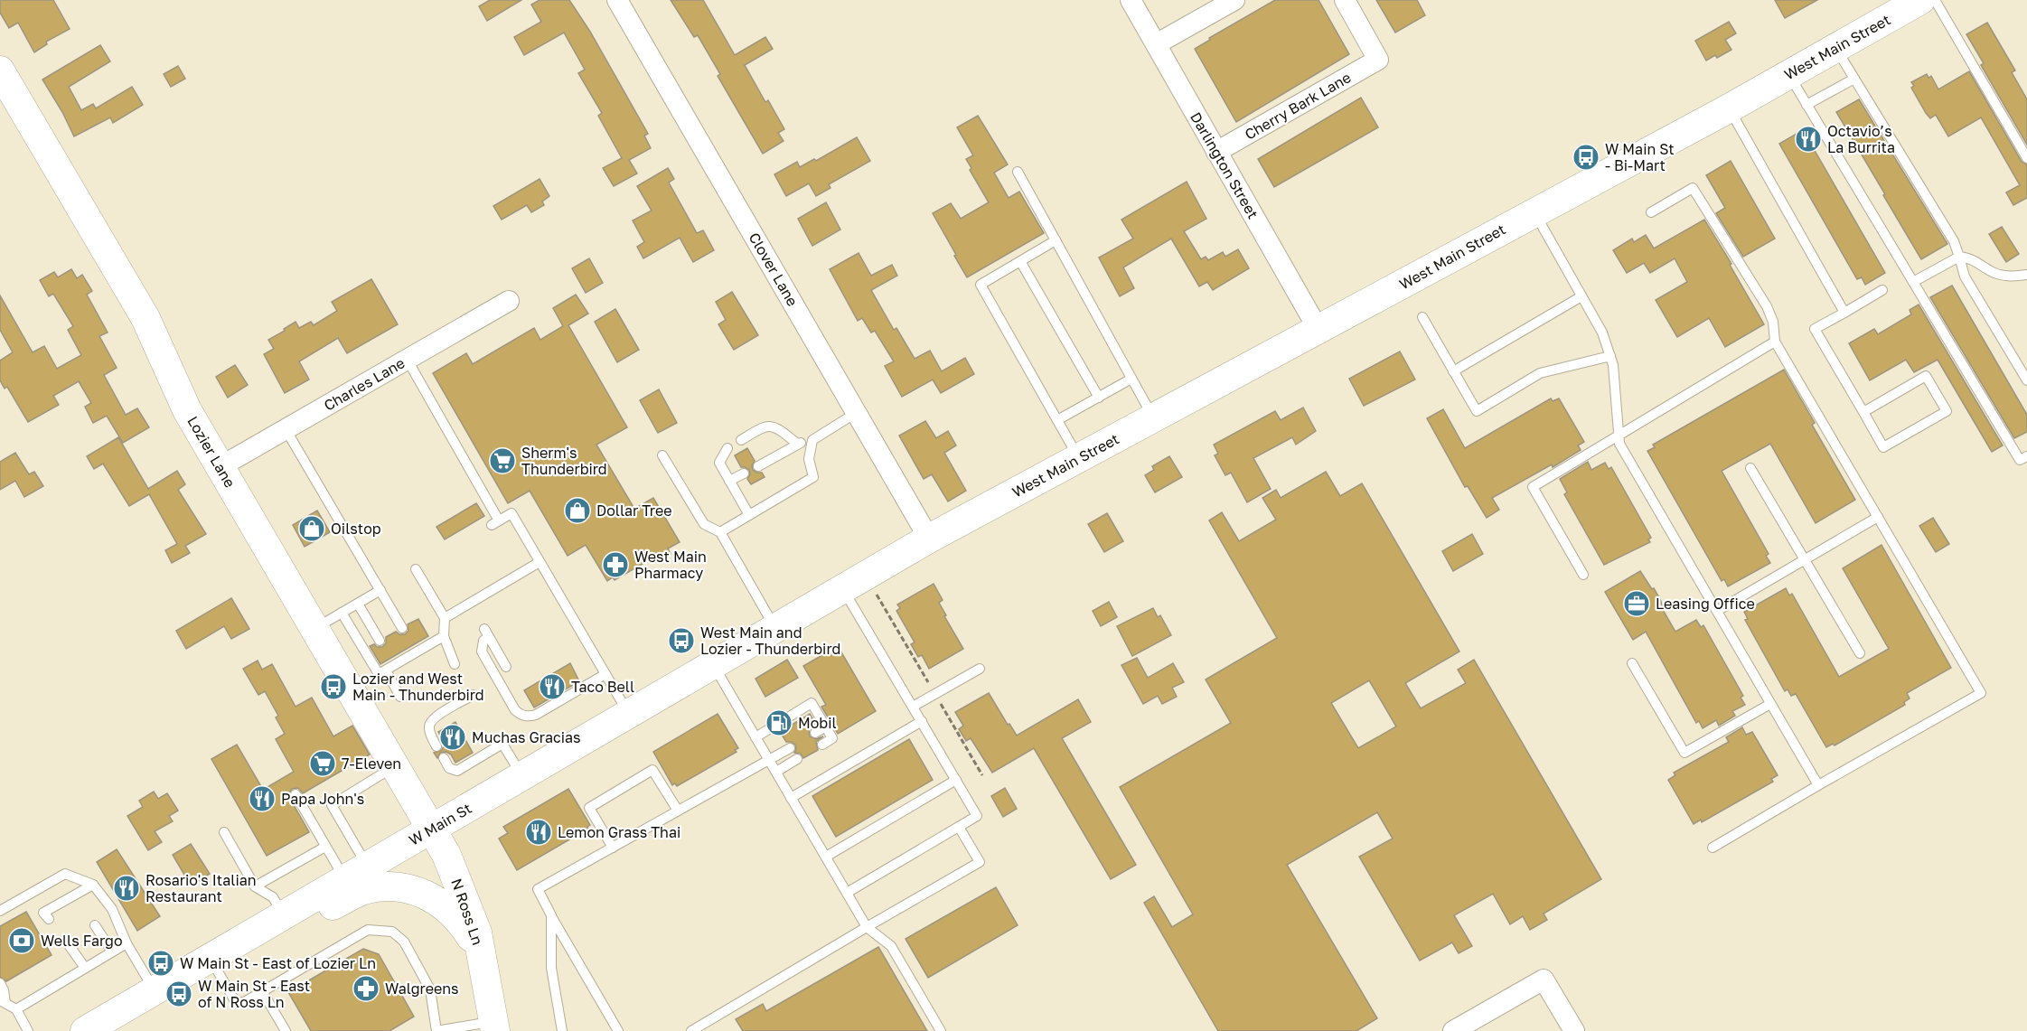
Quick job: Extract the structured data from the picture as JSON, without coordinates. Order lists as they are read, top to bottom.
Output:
{
  "streets": {
    "main road": [
      "West Main Street",
      "Lozier Lane",
      "W Main St",
      "N Ross Ln"
    ],
    "street": [
      "Cherry Bark Lane",
      "Darlington Street",
      "Clover Lane",
      "Charles Lane"
    ]
  },
  "crossings": [
    ["West Main Street", "Darlington Street"],
    ["West Main Street", "Clover Lane"],
    ["Cherry Bark Lane", "Darlington Street"],
    ["Charles Lane", "Lozier Lane"],
    ["Lozier Lane", "W Main St"],
    ["Lozier Lane", "N Ross Ln"],
    ["W Main St", "N Ross Ln"]
  ],
  "places": {
    "restaurant": [
      "Octavio’s La Burrita",
      "Taco Bell",
      "Muchas Gracias",
      "Papa John's",
      "Lemon Grass Thai",
      "Rosario's Italian Restaurant"
    ],
    "bus stop": [
      "W Main St - Bi-Mart",
      "West Main and Lozier - Thunderbird",
      "Lozier and West Main - Thunderbird",
      "W Main St - East of Lozier Ln",
      "W Main St - East of N Ross Ln"
    ],
    "supermarket": ["Sherm's Thunderbird", "7-Eleven"],
    "shop": ["Dollar Tree", "Oilstop"],
    "pharmacy": ["West Main Pharmacy", "Walgreens"],
    "office": ["Leasing Office"],
    "fuel station": ["Mobil"],
    "bank": ["Wells Fargo"]
  }
}
